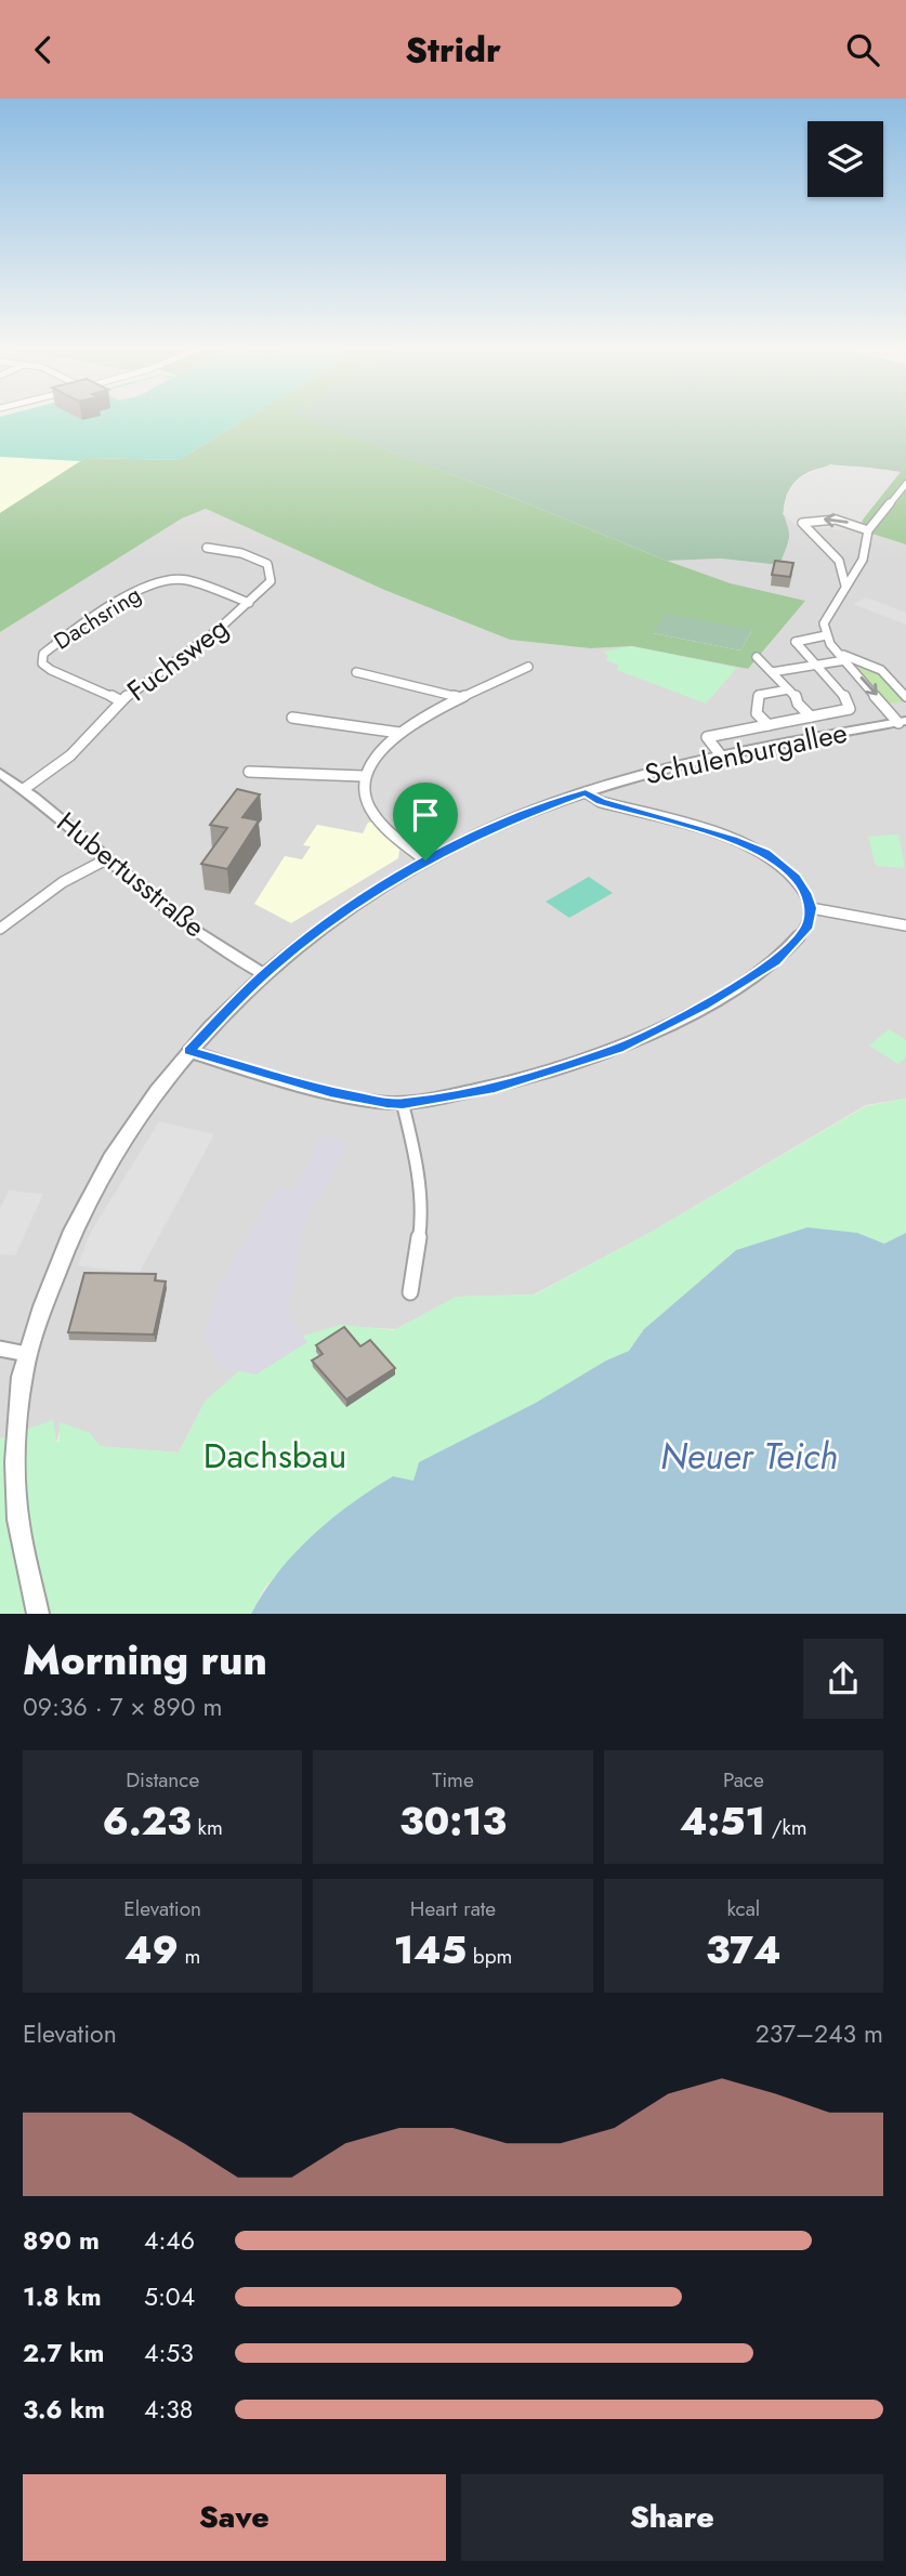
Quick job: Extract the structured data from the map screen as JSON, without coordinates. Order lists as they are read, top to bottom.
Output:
{
  "streets": {
    "street": [
      "Dachsring",
      "Fuchsweg",
      "Schulenburgallee",
      "Hubertusstraße"
    ]
  },
  "crossings": [
    ["Dachsring", "Fuchsweg"],
    ["Fuchsweg", "Hubertusstraße"],
    ["Schulenburgallee", "Hubertusstraße"]
  ],
  "water": ["Neuer Teich"],
  "parks": ["Dachsbau"],
  "page": {
    "header": "Stridr",
    "heading": ["Morning run", "09:36 · 7 × 890 m"],
    "stats": [
      ["Distance", "6.23 km"],
      ["Time", "30:13"],
      ["Pace", "4:51 /km"],
      ["Elevation", "49 m"],
      ["Heart rate", "145 bpm"],
      ["kcal", "374"]
    ],
    "chart": ["Elevation", "237–243 m"],
    "list": [
      {
        "name": "890 m",
        "note": "4:46"
      },
      {
        "name": "1.8 km",
        "note": "5:04"
      },
      {
        "name": "2.7 km",
        "note": "4:53"
      },
      {
        "name": "3.6 km",
        "note": "4:38"
      }
    ],
    "buttons": ["Save", "Share"]
  }
}
